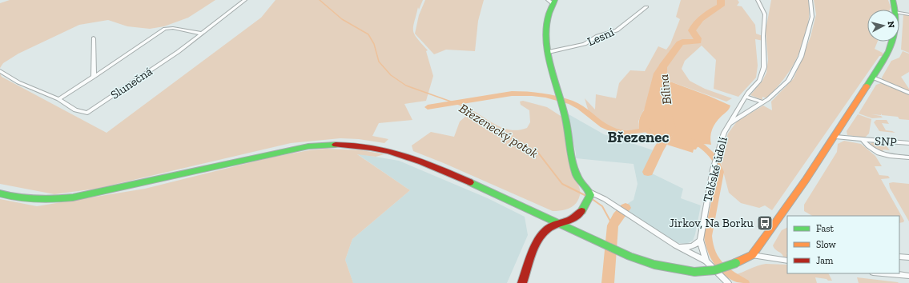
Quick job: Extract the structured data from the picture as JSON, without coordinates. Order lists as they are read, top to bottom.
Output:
{
  "streets": {
    "street": [
      "Lesní",
      "Slunečná",
      "SNP",
      "Telčské údolí"
    ]
  },
  "districts": ["Březenec"],
  "water": ["Bílina", "Březenecký potok"],
  "places": {
    "bus stop": ["Jirkov, Na Borku"]
  },
  "legend": ["Fast", "Slow", "Jam"],
  "north": "right"
}
